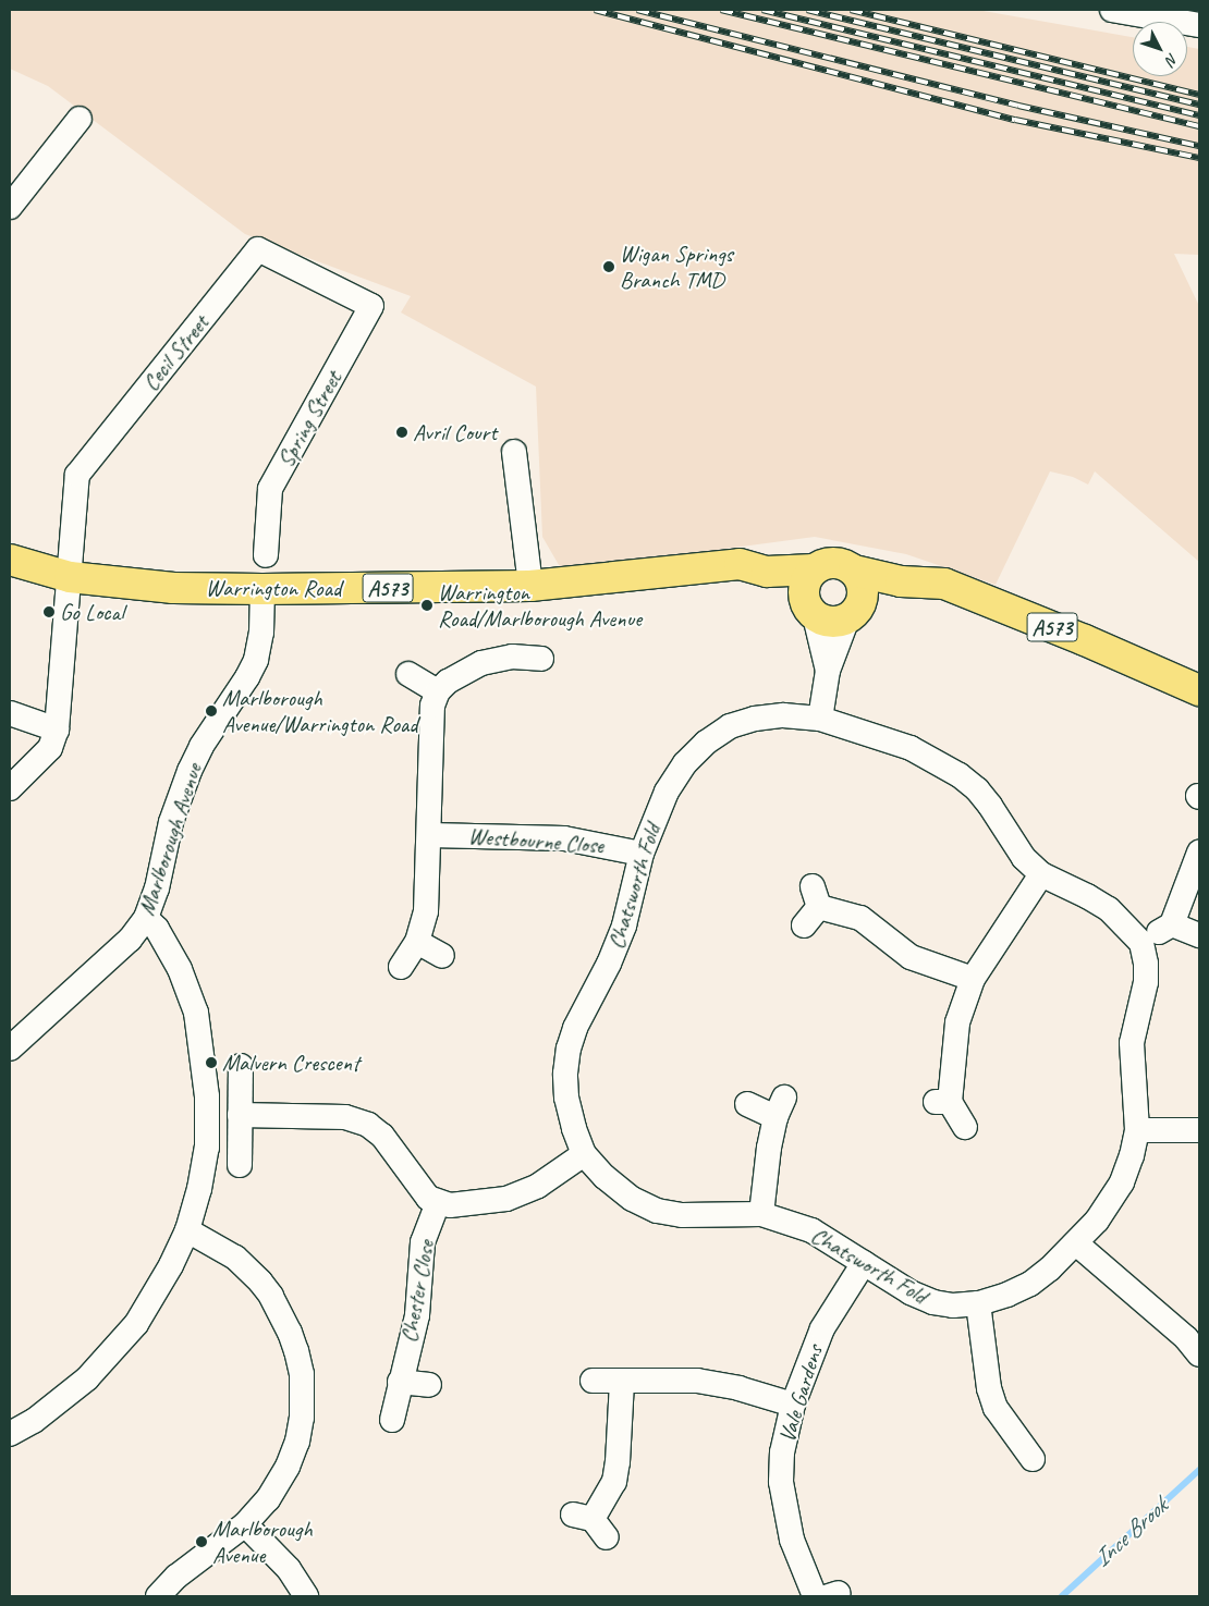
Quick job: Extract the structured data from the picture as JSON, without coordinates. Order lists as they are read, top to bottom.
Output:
{
  "streets": {
    "main road": ["Warrington Road", "A573"],
    "street": [
      "Cecil Street",
      "Spring Street",
      "Marlborough Avenue",
      "Westbourne Close",
      "Chatsworth Fold",
      "Chester Close",
      "Vale Gardens"
    ]
  },
  "crossings": [
    ["Cecil Street", "Spring Street"],
    ["Cecil Street", "Warrington Road"],
    ["Warrington Road", "A573"],
    ["Warrington Road", "Marlborough Avenue"],
    ["Westbourne Close", "Chatsworth Fold"],
    ["Chatsworth Fold", "Vale Gardens"]
  ],
  "water": ["Ince Brook"],
  "places": [
    "Wigan Springs Branch TMD",
    "Avril Court",
    "Warrington Road/Marlborough Avenue",
    "Go Local",
    "Marlborough Avenue/Warrington Road",
    "Malvern Crescent",
    "Marlborough Avenue"
  ],
  "north": "bottom right"
}
